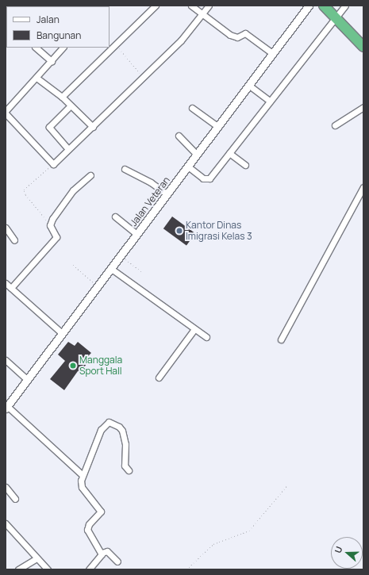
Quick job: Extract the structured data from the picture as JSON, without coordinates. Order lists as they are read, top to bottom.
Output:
{
  "streets": {
    "street": ["Jalan Veteran"]
  },
  "places": ["Kantor Dinas Imigrasi Kelas 3", "Manggala Sport Hall"],
  "legend": ["Jalan", "Bangunan"],
  "north": "left"
}
